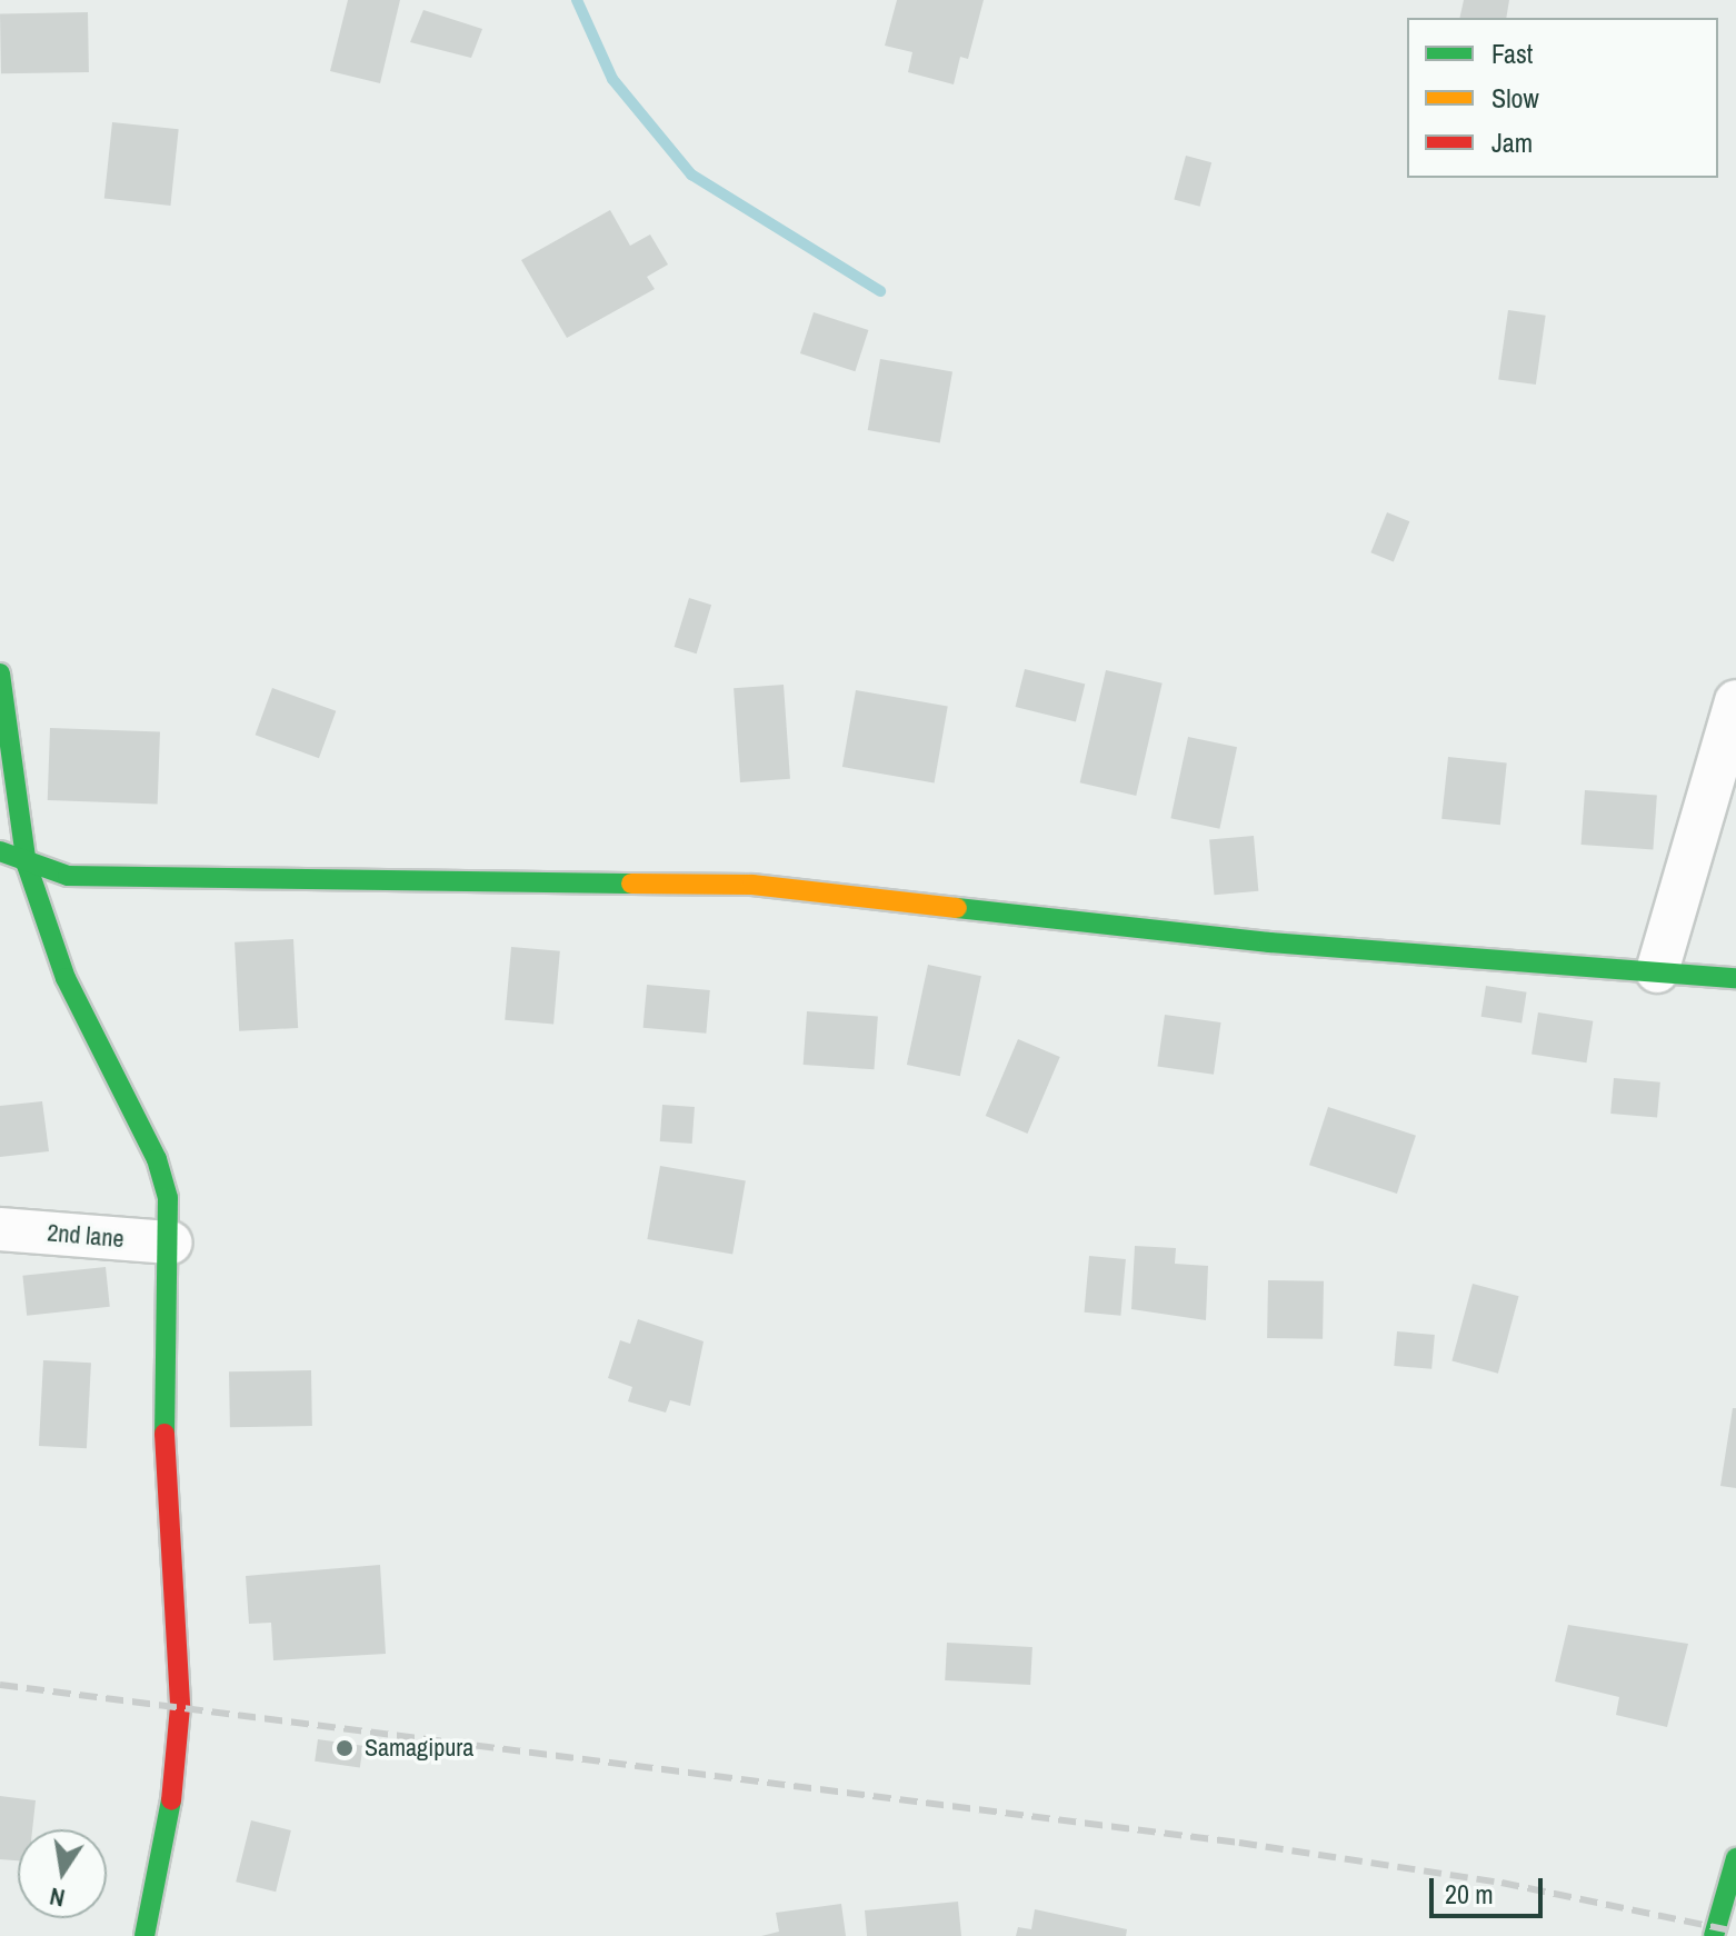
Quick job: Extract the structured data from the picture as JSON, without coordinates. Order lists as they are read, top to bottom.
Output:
{
  "streets": {
    "street": ["2nd lane"]
  },
  "places": ["Samagipura"],
  "legend": ["Fast", "Slow", "Jam"],
  "scale_bar": "20 m",
  "north": "bottom"
}
